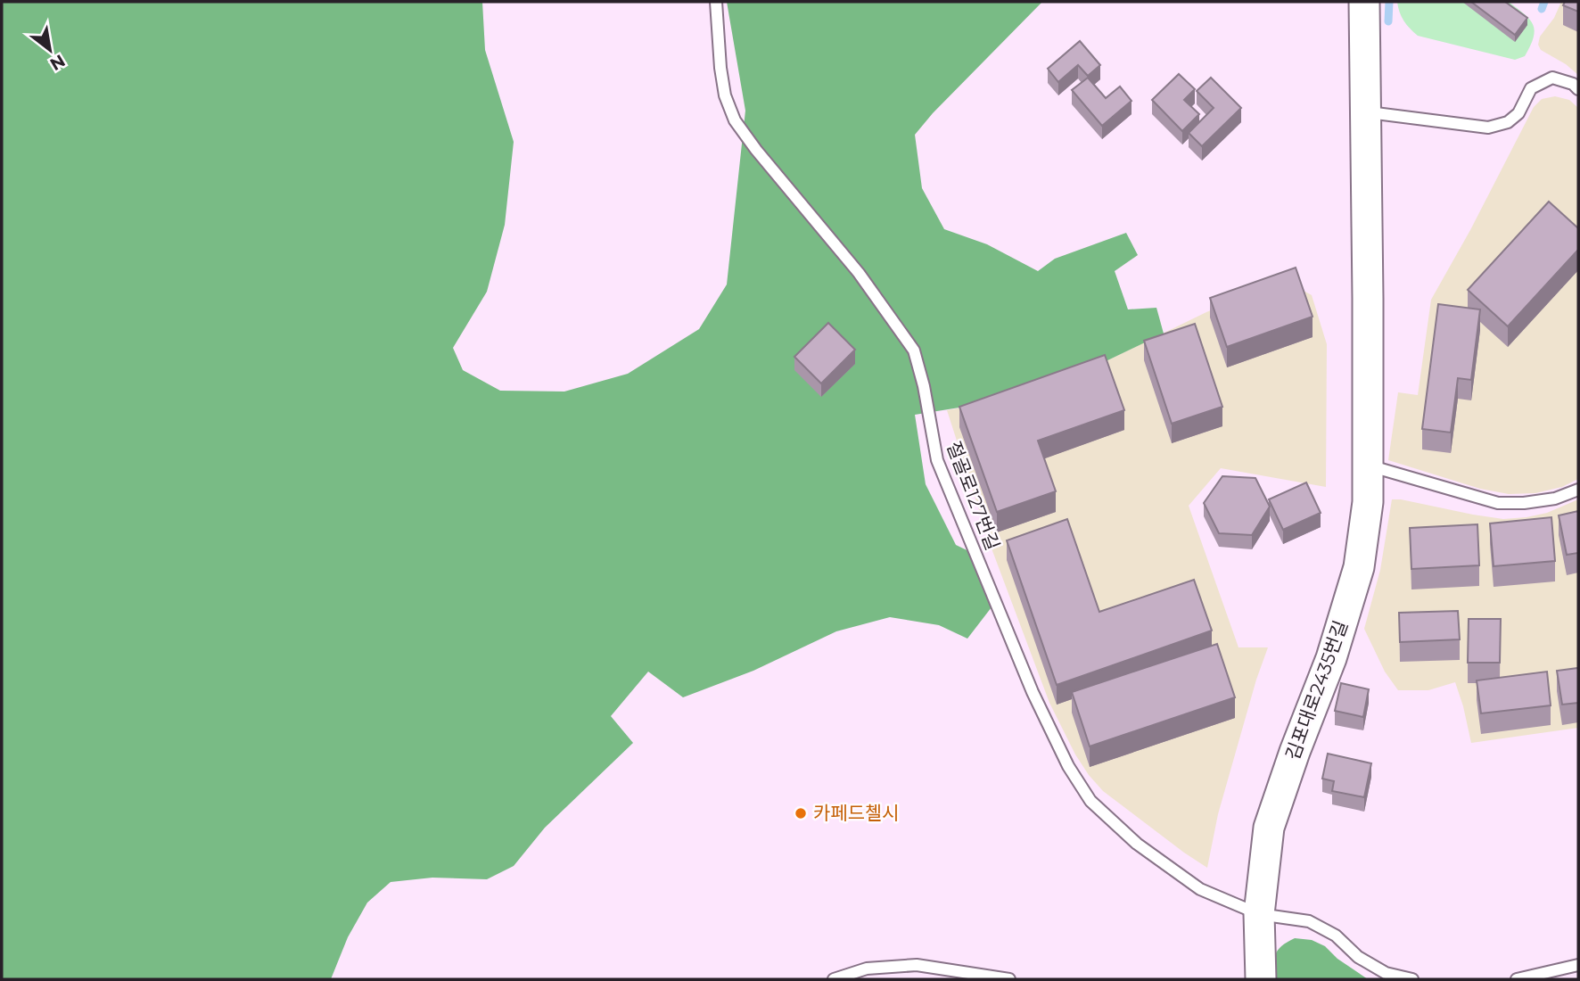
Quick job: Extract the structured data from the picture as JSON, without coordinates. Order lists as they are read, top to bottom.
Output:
{
  "streets": {
    "street": ["김포대로2435번길"],
    "lane": ["절골로127번길"]
  },
  "crossings": [
    ["절골로127번길", "김포대로2435번길"]
  ],
  "places": ["카페드첼시"],
  "north": "bottom right"
}
